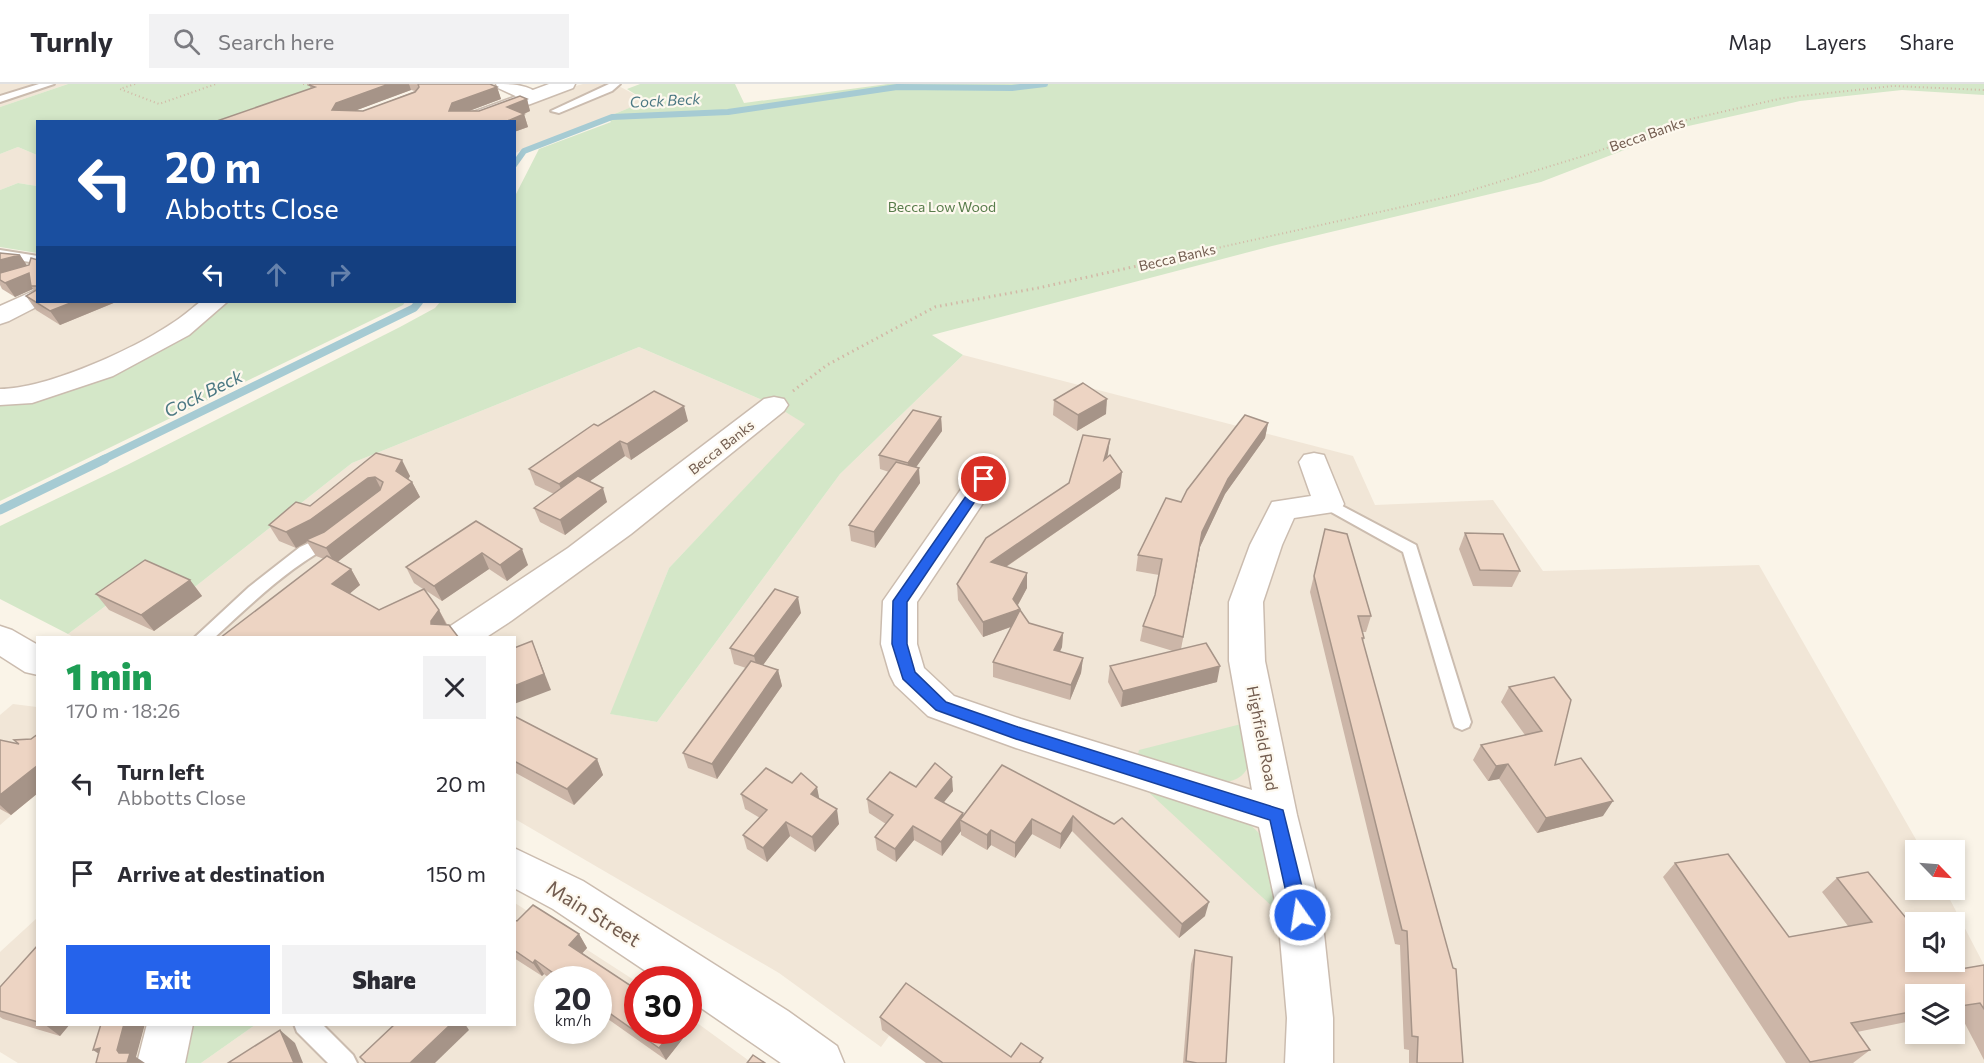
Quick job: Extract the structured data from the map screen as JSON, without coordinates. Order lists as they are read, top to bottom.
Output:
{
  "streets": {
    "street": ["Becca Banks", "Highfield Road", "Main Street"]
  },
  "water": ["Cock Beck"],
  "parks": ["Becca Low Wood"],
  "north": "bottom right",
  "page": {
    "header": "Turnly",
    "search": "Search here",
    "nav": ["Map", "Layers", "Share"],
    "turn": ["20 m", "Abbotts Close"],
    "heading": ["1 min", "170 m · 18:26"],
    "list": [
      {
        "name": "Turn left",
        "note": "Abbotts Close",
        "value": "20 m"
      },
      {
        "name": "Arrive at destination",
        "value": "150 m"
      }
    ],
    "buttons": ["Exit", "Share"],
    "speed": "20 km/h",
    "limit": "30"
  }
}
